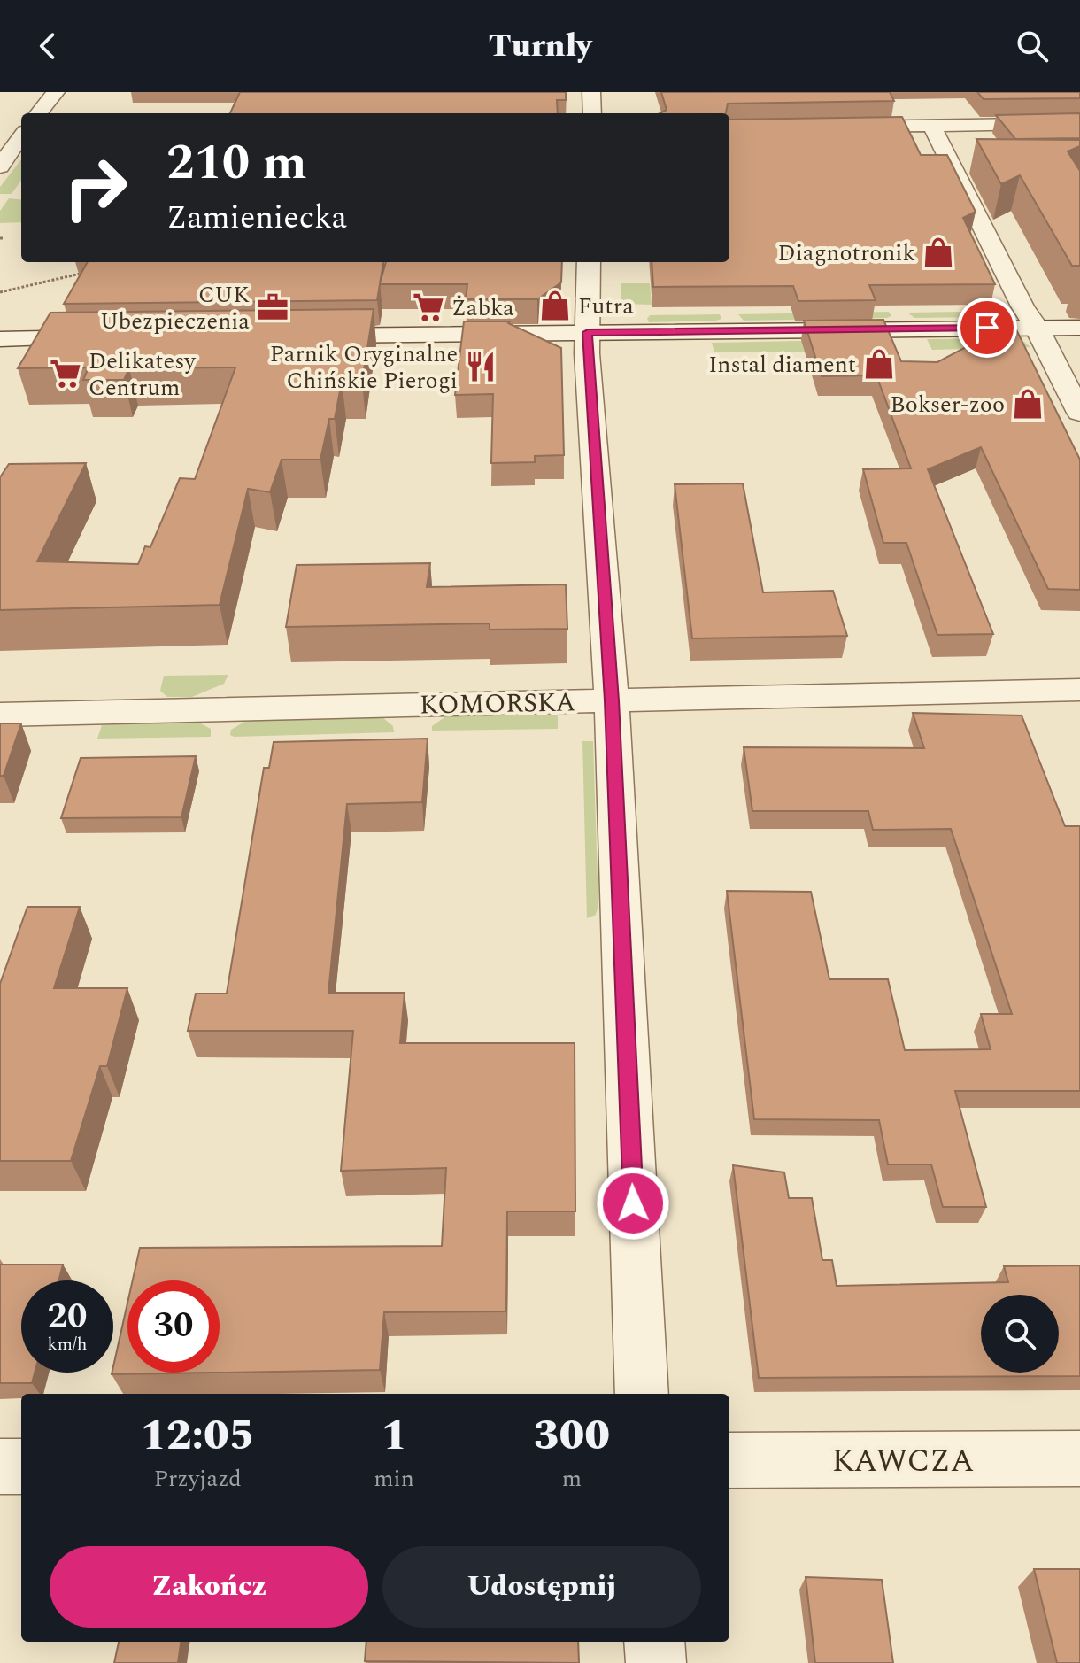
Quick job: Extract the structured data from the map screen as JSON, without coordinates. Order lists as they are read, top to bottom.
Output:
{
  "streets": {
    "street": ["KOMORSKA", "KAWCZA"]
  },
  "places": {
    "shop": [
      "Diagnotronik",
      "Futra",
      "Instal diament",
      "Bokser-zoo"
    ],
    "office": ["CUK Ubezpieczenia"],
    "supermarket": ["Żabka", "Delikatesy Centrum"],
    "restaurant": ["Parnik Oryginalne Chińskie Pierogi"]
  },
  "page": {
    "header": "Turnly",
    "turn": ["210 m", "Zamieniecka"],
    "speed": "20 km/h",
    "limit": "30",
    "eta": [
      "12:05",
      "Przyjazd",
      "1",
      "min",
      "300",
      "m"
    ],
    "buttons": ["Zakończ", "Udostępnij"]
  }
}
